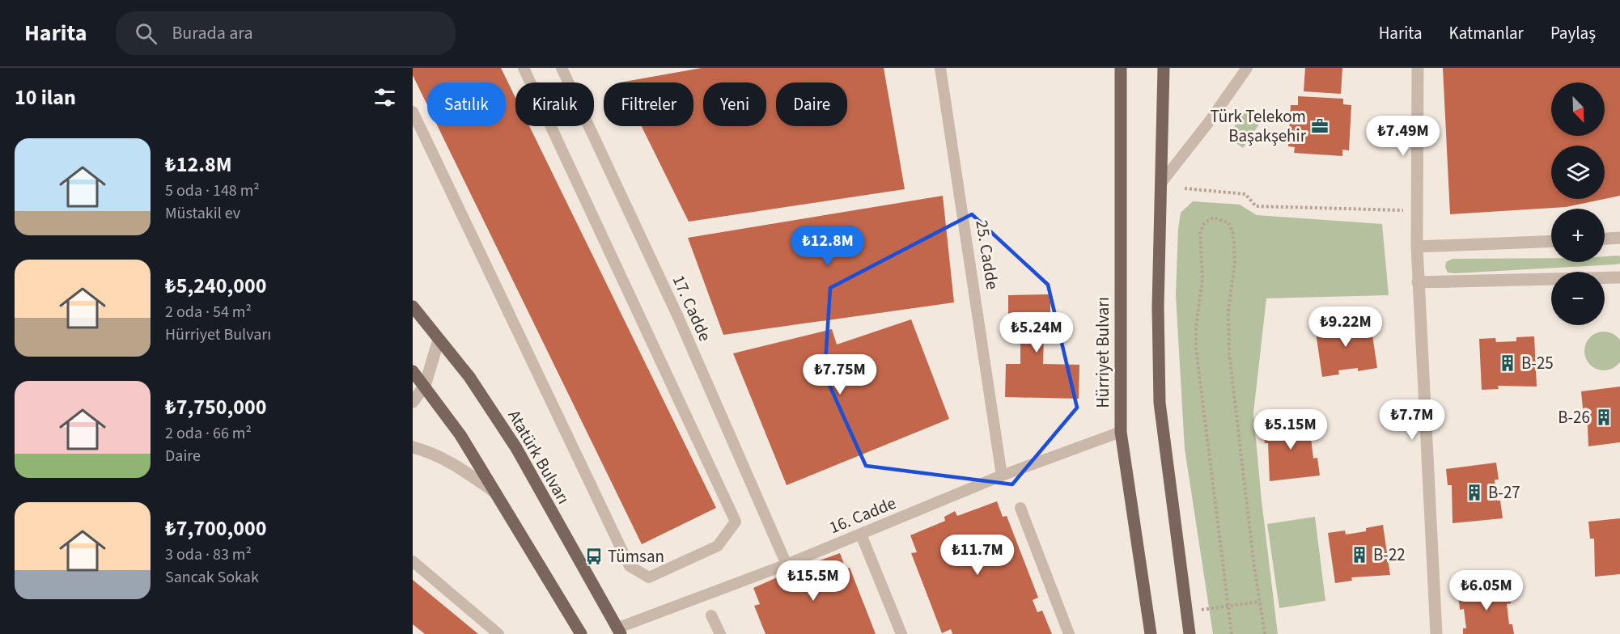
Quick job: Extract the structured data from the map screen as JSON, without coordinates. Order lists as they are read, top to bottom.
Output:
{
  "streets": {
    "main road": ["Hürriyet Bulvarı", "Atatürk Bulvarı"],
    "lane": ["25. Cadde", "17. Cadde", "16. Cadde"]
  },
  "crossings": [
    ["25. Cadde", "16. Cadde"],
    ["17. Cadde", "16. Cadde"],
    ["Hürriyet Bulvarı", "16. Cadde"],
    ["Atatürk Bulvarı", "16. Cadde"]
  ],
  "places": {
    "office": ["Türk Telekom Başakşehir"],
    "building": [
      "B-25",
      "B-26",
      "B-27",
      "B-22"
    ],
    "bus stop": ["Tümsan"]
  },
  "north": "bottom right",
  "page": {
    "header": "Harita",
    "search": "Burada ara",
    "nav": ["Harita", "Katmanlar", "Paylaş"],
    "heading": "10 ilan",
    "map_buttons": ["+", "−"],
    "chip": [
      "Satılık",
      "Kiralık",
      "Filtreler",
      "Yeni",
      "Daire"
    ],
    "price": [
      "₺7.49M",
      "₺12.8M",
      "₺9.22M",
      "₺5.24M",
      "₺7.75M",
      "₺7.7M",
      "₺5.15M",
      "₺11.7M",
      "₺15.5M",
      "₺6.05M"
    ],
    "list": [
      {
        "name": "₺12.8M",
        "note": "5 oda · 148 m² · Müstakil ev"
      },
      {
        "name": "₺5,240,000",
        "note": "2 oda · 54 m² · Hürriyet Bulvarı"
      },
      {
        "name": "₺7,750,000",
        "note": "2 oda · 66 m² · Daire"
      },
      {
        "name": "₺7,700,000",
        "note": "3 oda · 83 m² · Sancak Sokak"
      }
    ]
  }
}
